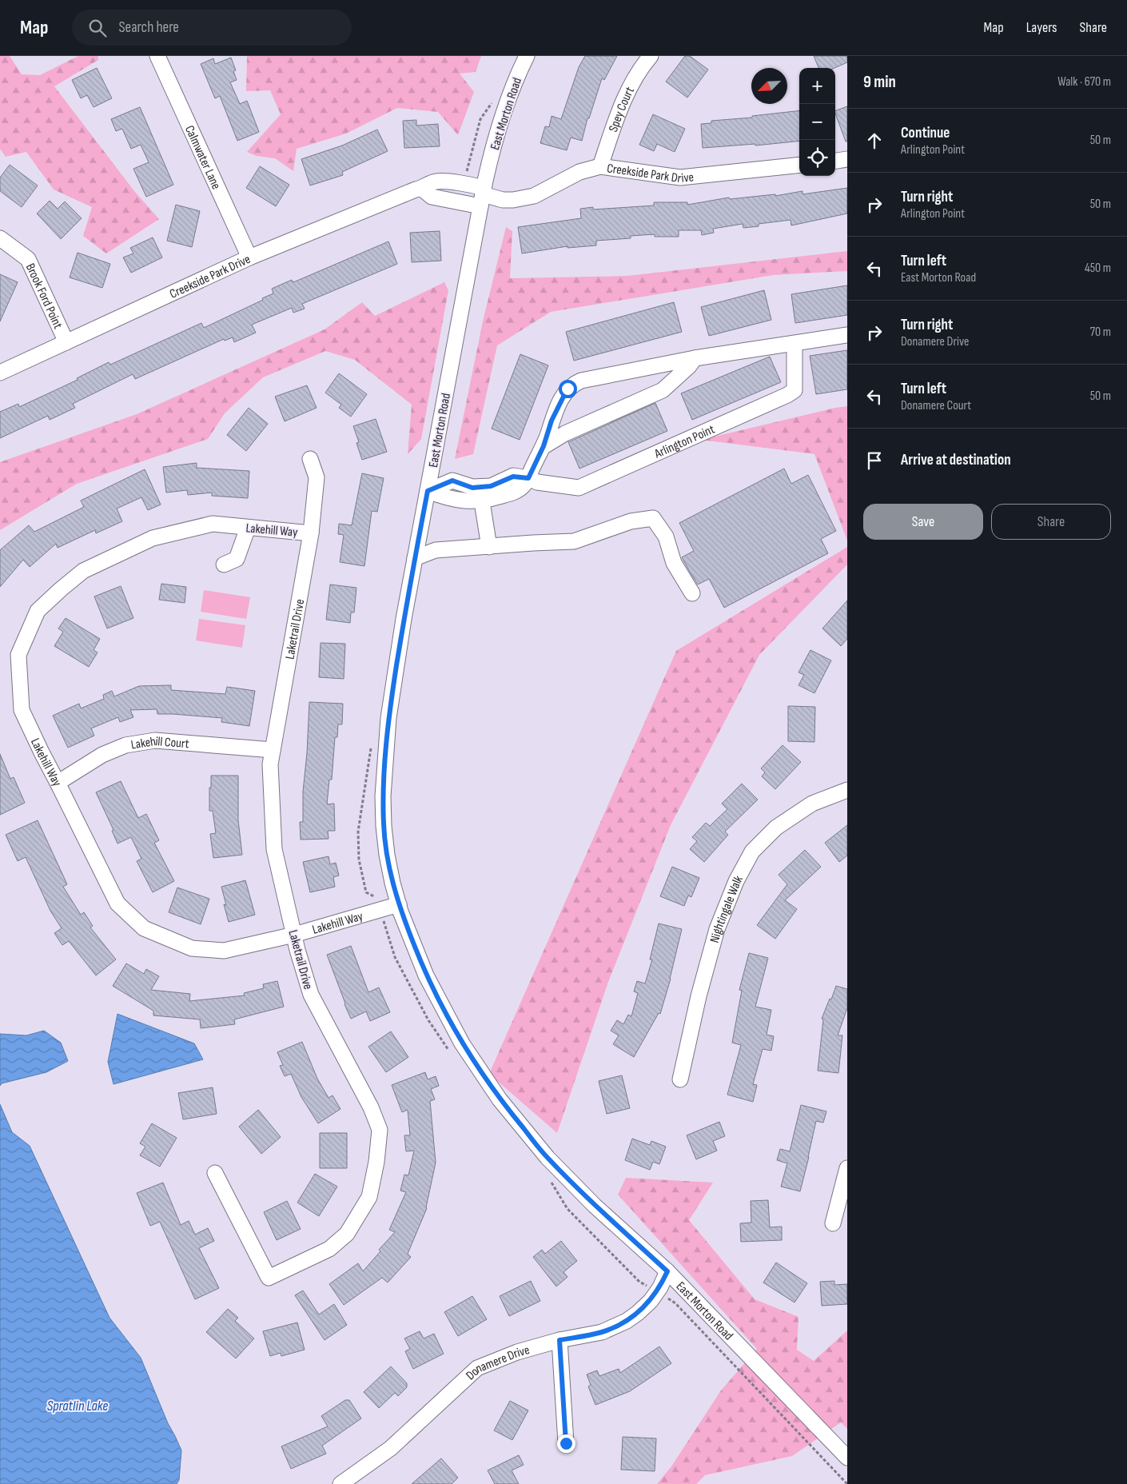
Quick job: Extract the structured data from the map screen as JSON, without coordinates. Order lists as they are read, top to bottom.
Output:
{
  "streets": {
    "street": [
      "Spey Court",
      "East Morton Road",
      "Calmwater Lane",
      "Creekside Park Drive",
      "Brook Ford Point",
      "Arlington Point",
      "Lakehill Way",
      "Laketrail Drive",
      "Lakehill Court",
      "Nightingale Walk",
      "Donamere Drive"
    ]
  },
  "crossings": [
    ["Spey Court", "Creekside Park Drive"],
    ["East Morton Road", "Creekside Park Drive"],
    ["East Morton Road", "Lakehill Way"],
    ["East Morton Road", "Donamere Drive"],
    ["Calmwater Lane", "Creekside Park Drive"],
    ["Creekside Park Drive", "Brook Ford Point"],
    ["Lakehill Way", "Laketrail Drive"],
    ["Lakehill Way", "Lakehill Court"],
    ["Laketrail Drive", "Lakehill Court"]
  ],
  "water": ["Spratlin Lake"],
  "north": "bottom left",
  "page": {
    "header": "Map",
    "search": "Search here",
    "nav": ["Map", "Layers", "Share"],
    "heading": ["9 min", "Walk · 670 m"],
    "map_buttons": ["+", "−"],
    "list": [
      ["Continue", "Arlington Point", "50 m"],
      ["Turn right", "Arlington Point", "50 m"],
      ["Turn left", "East Morton Road", "450 m"],
      ["Turn right", "Donamere Drive", "70 m"],
      ["Turn left", "Donamere Court", "50 m"],
      "Arrive at destination"
    ],
    "buttons": ["Save", "Share"]
  }
}
